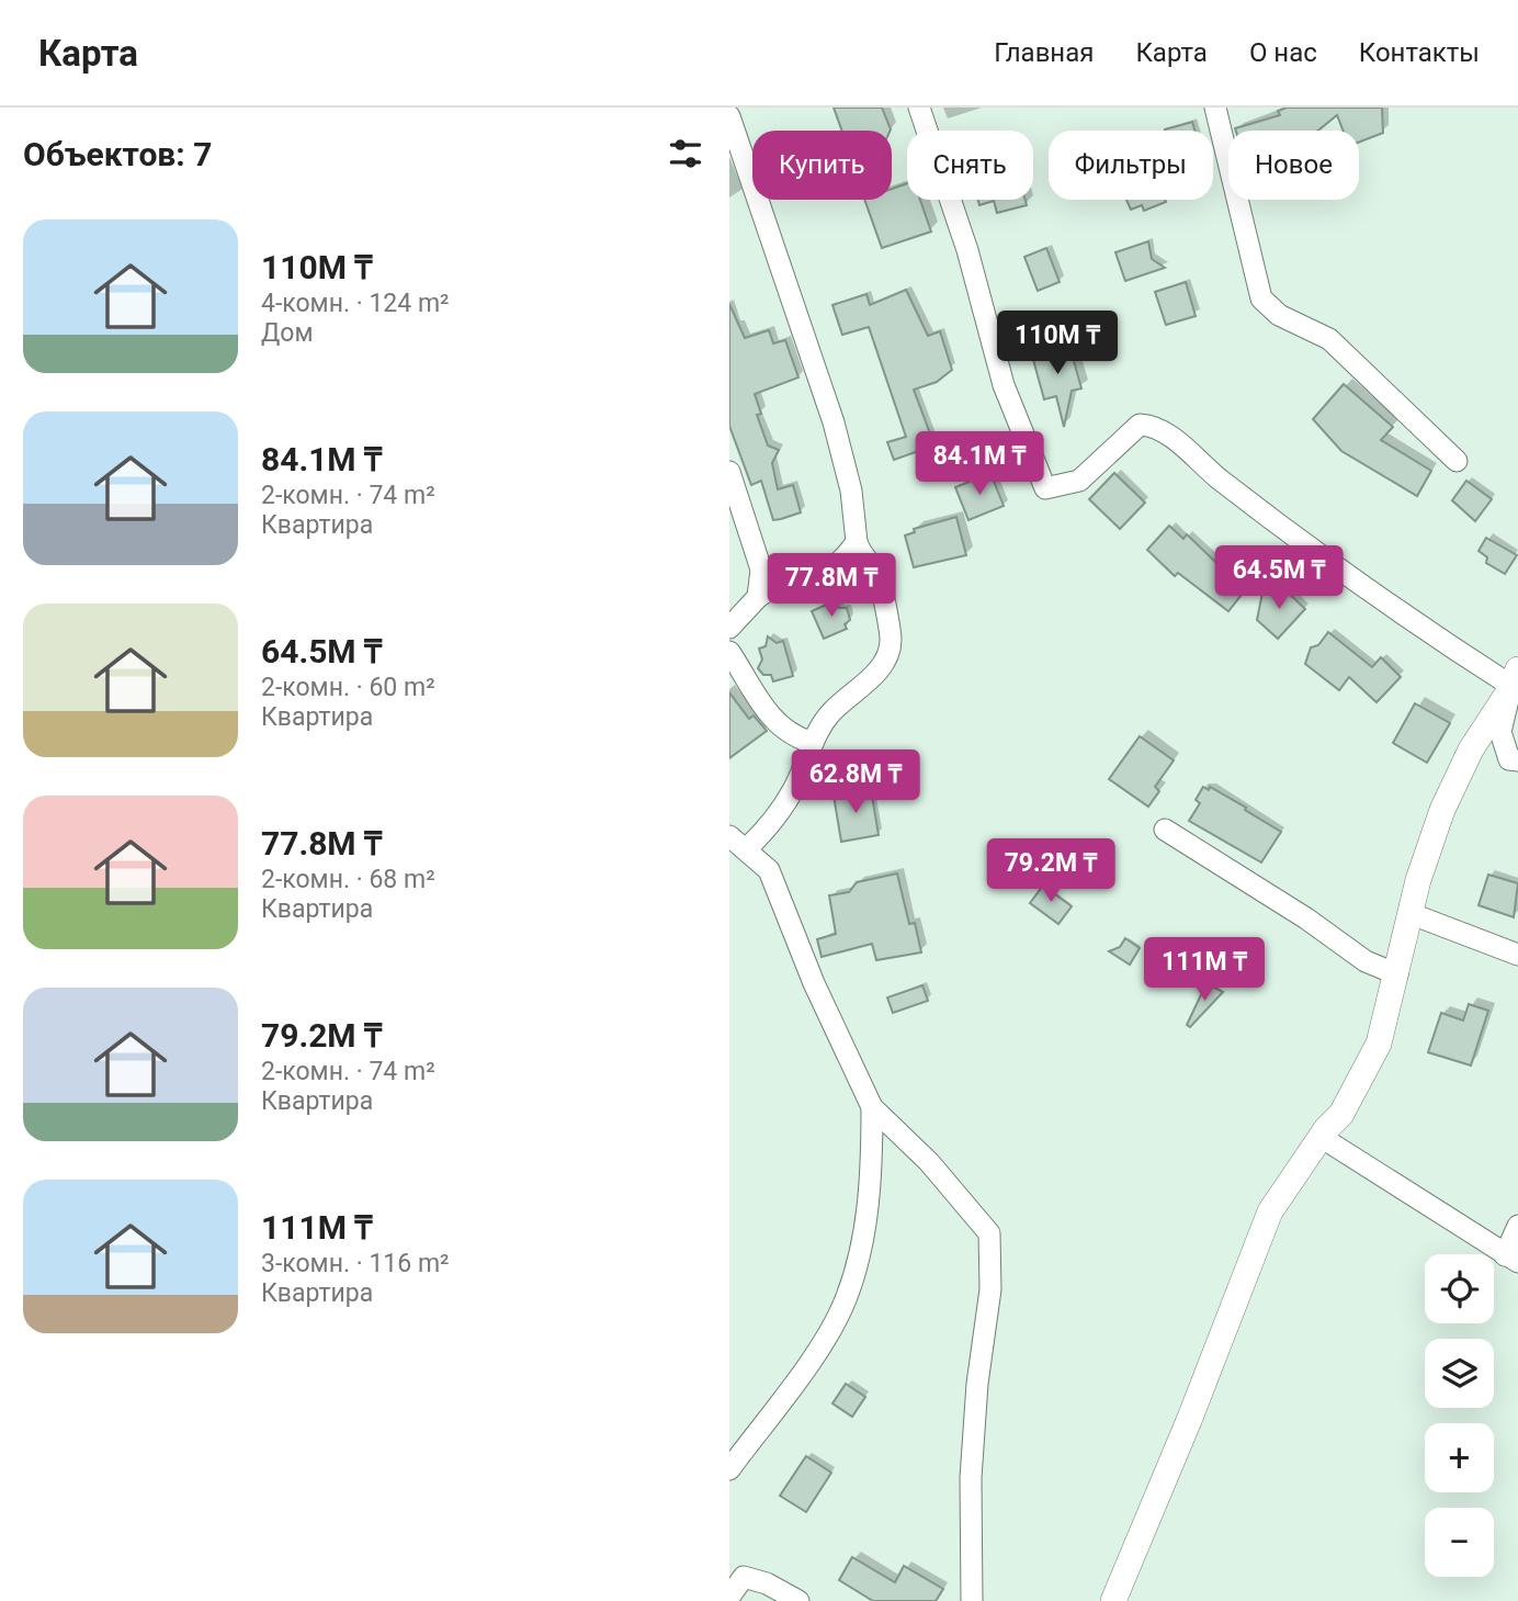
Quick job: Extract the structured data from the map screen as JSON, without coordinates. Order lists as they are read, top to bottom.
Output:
{
  "page": {
    "header": "Карта",
    "nav": [
      "Главная",
      "Карта",
      "О нас",
      "Контакты"
    ],
    "heading": "Объектов: 7",
    "chip": [
      "Купить",
      "Снять",
      "Фильтры",
      "Новое"
    ],
    "list": [
      {
        "name": "110M ₸",
        "note": "4-комн. · 124 m² · Дом"
      },
      {
        "name": "84.1M ₸",
        "note": "2-комн. · 74 m² · Квартира"
      },
      {
        "name": "64.5M ₸",
        "note": "2-комн. · 60 m² · Квартира"
      },
      {
        "name": "77.8M ₸",
        "note": "2-комн. · 68 m² · Квартира"
      },
      {
        "name": "79.2M ₸",
        "note": "2-комн. · 74 m² · Квартира"
      },
      {
        "name": "111M ₸",
        "note": "3-комн. · 116 m² · Квартира"
      }
    ],
    "price": [
      "110M ₸",
      "84.1M ₸",
      "64.5M ₸",
      "77.8M ₸",
      "62.8M ₸",
      "79.2M ₸",
      "111M ₸"
    ],
    "map_buttons": ["+", "−"]
  }
}
